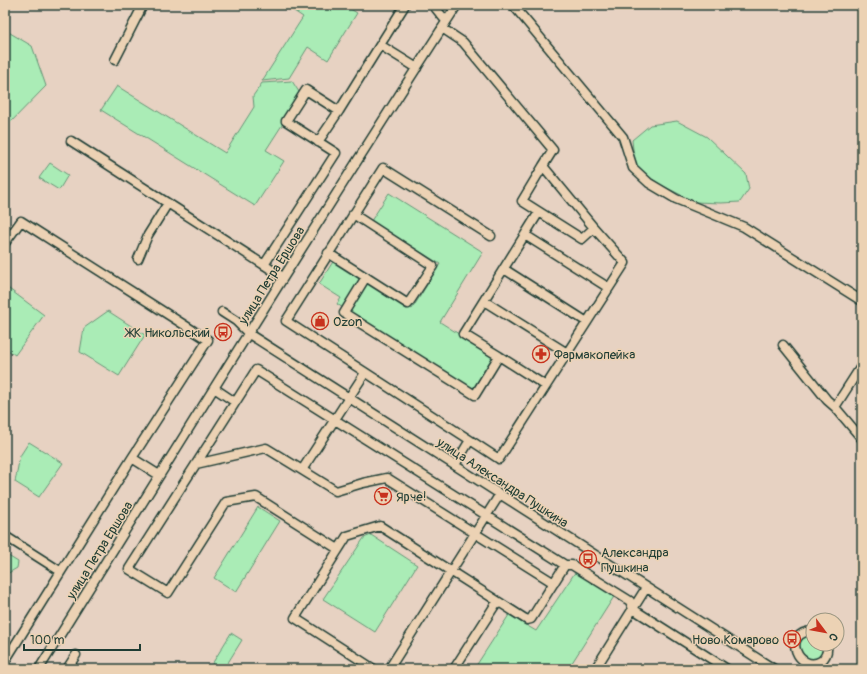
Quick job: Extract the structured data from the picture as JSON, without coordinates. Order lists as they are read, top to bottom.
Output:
{
  "streets": {
    "street": ["улица Петра Ершова", "улица Александра Пушкина"]
  },
  "crossings": [
    ["улица Петра Ершова", "улица Александра Пушкина"]
  ],
  "places": {
    "shop": ["Ozon"],
    "bus stop": ["ЖК Никольский", "Александра Пушкина", "Ново Комарово"],
    "pharmacy": ["Фармакопейка"],
    "supermarket": ["Ярче!"]
  },
  "scale_bar": "100 m",
  "north": "bottom right"
}
